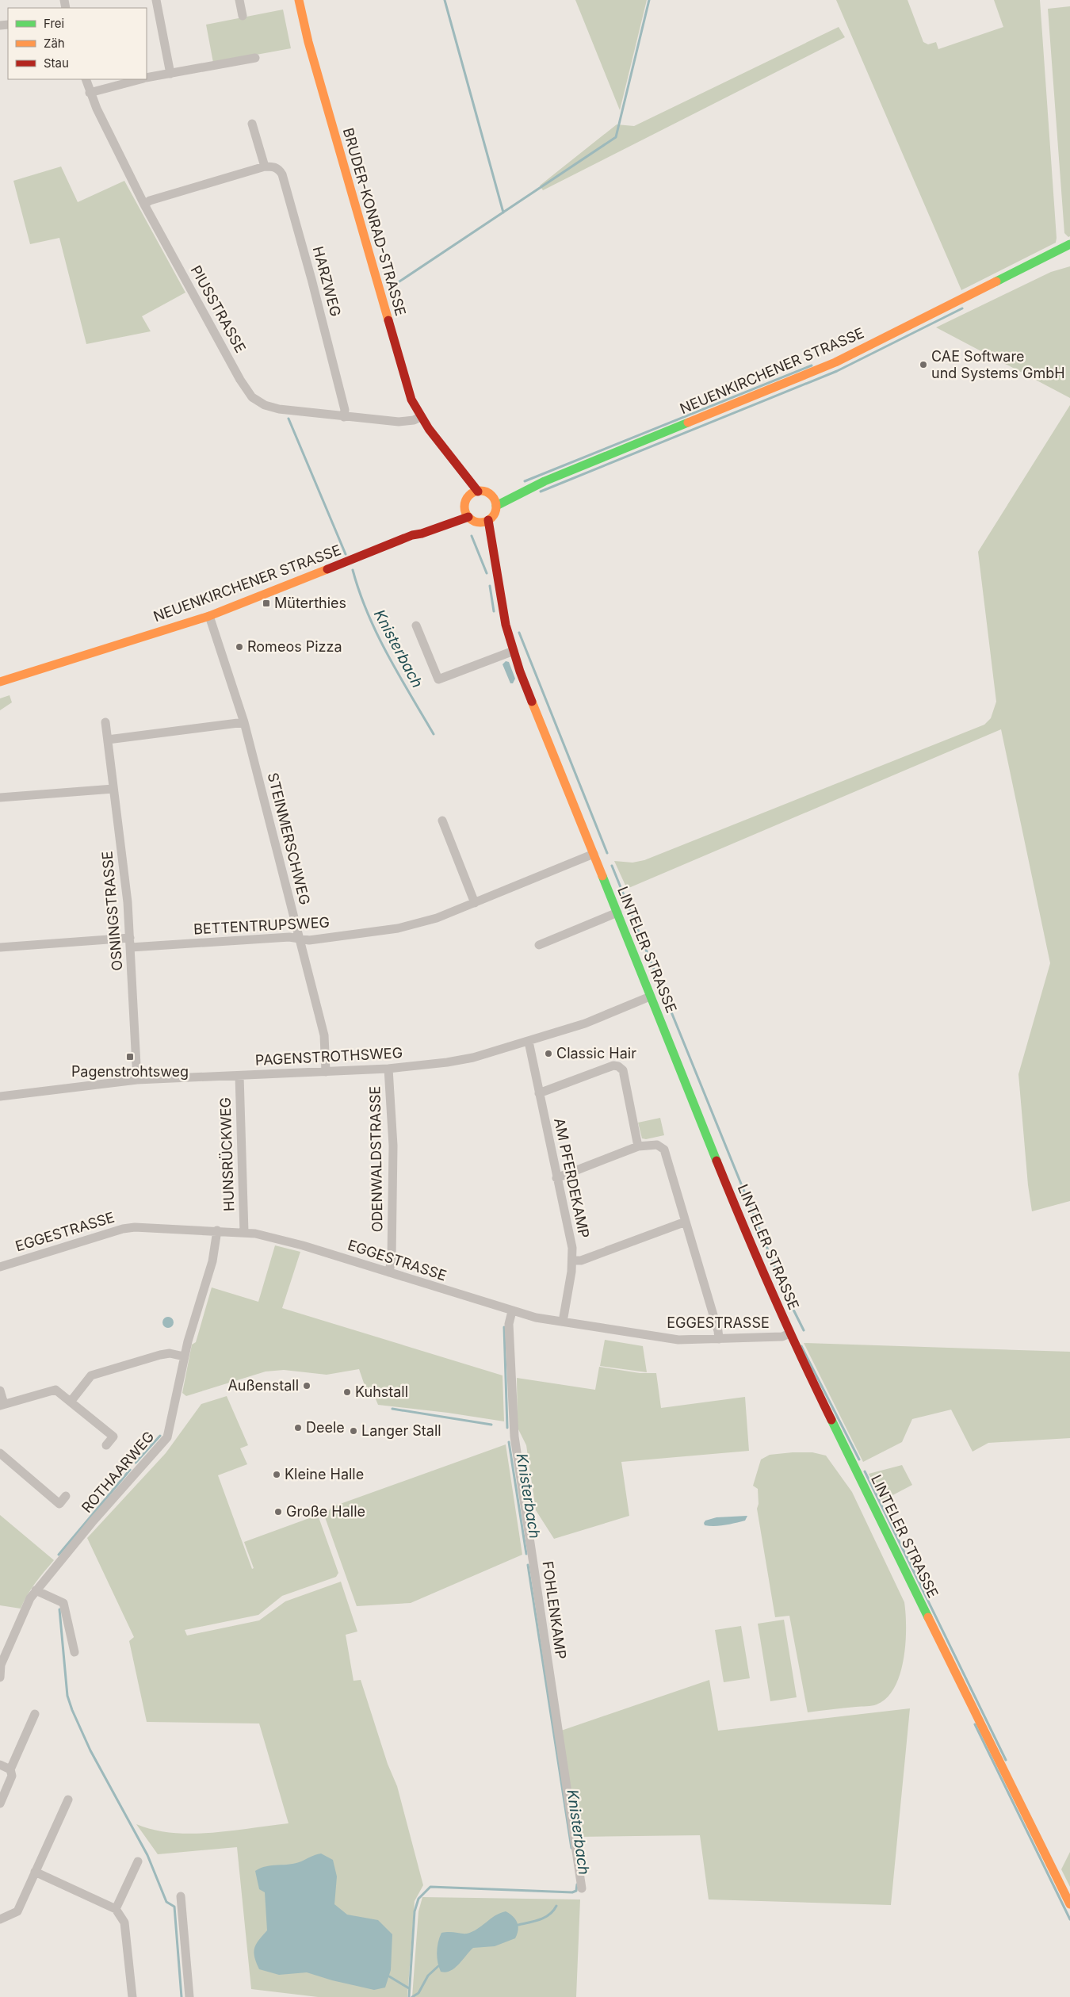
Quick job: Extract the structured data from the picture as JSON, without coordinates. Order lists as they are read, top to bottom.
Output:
{
  "streets": {
    "street": [
      "BRUDER-KONRAD-STRASSE",
      "HARZWEG",
      "PIUSSTRASSE",
      "NEUENKIRCHENER STRASSE",
      "STEINMERSCHWEG",
      "OSNINGSTRASSE",
      "BETTENTRUPSWEG",
      "LINTELER STRASSE",
      "PAGENSTROTHSWEG",
      "HUNSRÜCKWEG",
      "ODENWALDSTRASSE",
      "AM PFERDEKAMP",
      "EGGESTRASSE",
      "ROTHAARWEG",
      "FOHLENKAMP"
    ]
  },
  "crossings": [
    ["BRUDER-KONRAD-STRASSE", "PIUSSTRASSE"],
    ["BRUDER-KONRAD-STRASSE", "NEUENKIRCHENER STRASSE"],
    ["BRUDER-KONRAD-STRASSE", "LINTELER STRASSE"],
    ["HARZWEG", "PIUSSTRASSE"],
    ["NEUENKIRCHENER STRASSE", "STEINMERSCHWEG"],
    ["NEUENKIRCHENER STRASSE", "LINTELER STRASSE"],
    ["STEINMERSCHWEG", "BETTENTRUPSWEG"],
    ["STEINMERSCHWEG", "PAGENSTROTHSWEG"],
    ["OSNINGSTRASSE", "BETTENTRUPSWEG"],
    ["OSNINGSTRASSE", "PAGENSTROTHSWEG"],
    ["BETTENTRUPSWEG", "LINTELER STRASSE"],
    ["LINTELER STRASSE", "PAGENSTROTHSWEG"],
    ["LINTELER STRASSE", "EGGESTRASSE"],
    ["PAGENSTROTHSWEG", "HUNSRÜCKWEG"],
    ["PAGENSTROTHSWEG", "ODENWALDSTRASSE"],
    ["PAGENSTROTHSWEG", "AM PFERDEKAMP"],
    ["HUNSRÜCKWEG", "EGGESTRASSE"],
    ["ODENWALDSTRASSE", "EGGESTRASSE"],
    ["AM PFERDEKAMP", "EGGESTRASSE"],
    ["EGGESTRASSE", "ROTHAARWEG"],
    ["EGGESTRASSE", "FOHLENKAMP"]
  ],
  "water": ["Knisterbach"],
  "places": {
    "other": [
      "CAE Software und Systems GmbH",
      "Romeos Pizza",
      "Classic Hair",
      "Außenstall",
      "Kuhstall",
      "Deele",
      "Langer Stall",
      "Kleine Halle",
      "Große Halle"
    ],
    "transit": ["Müterthies", "Pagenstrohtsweg"]
  },
  "legend": ["Frei", "Zäh", "Stau"]
}
